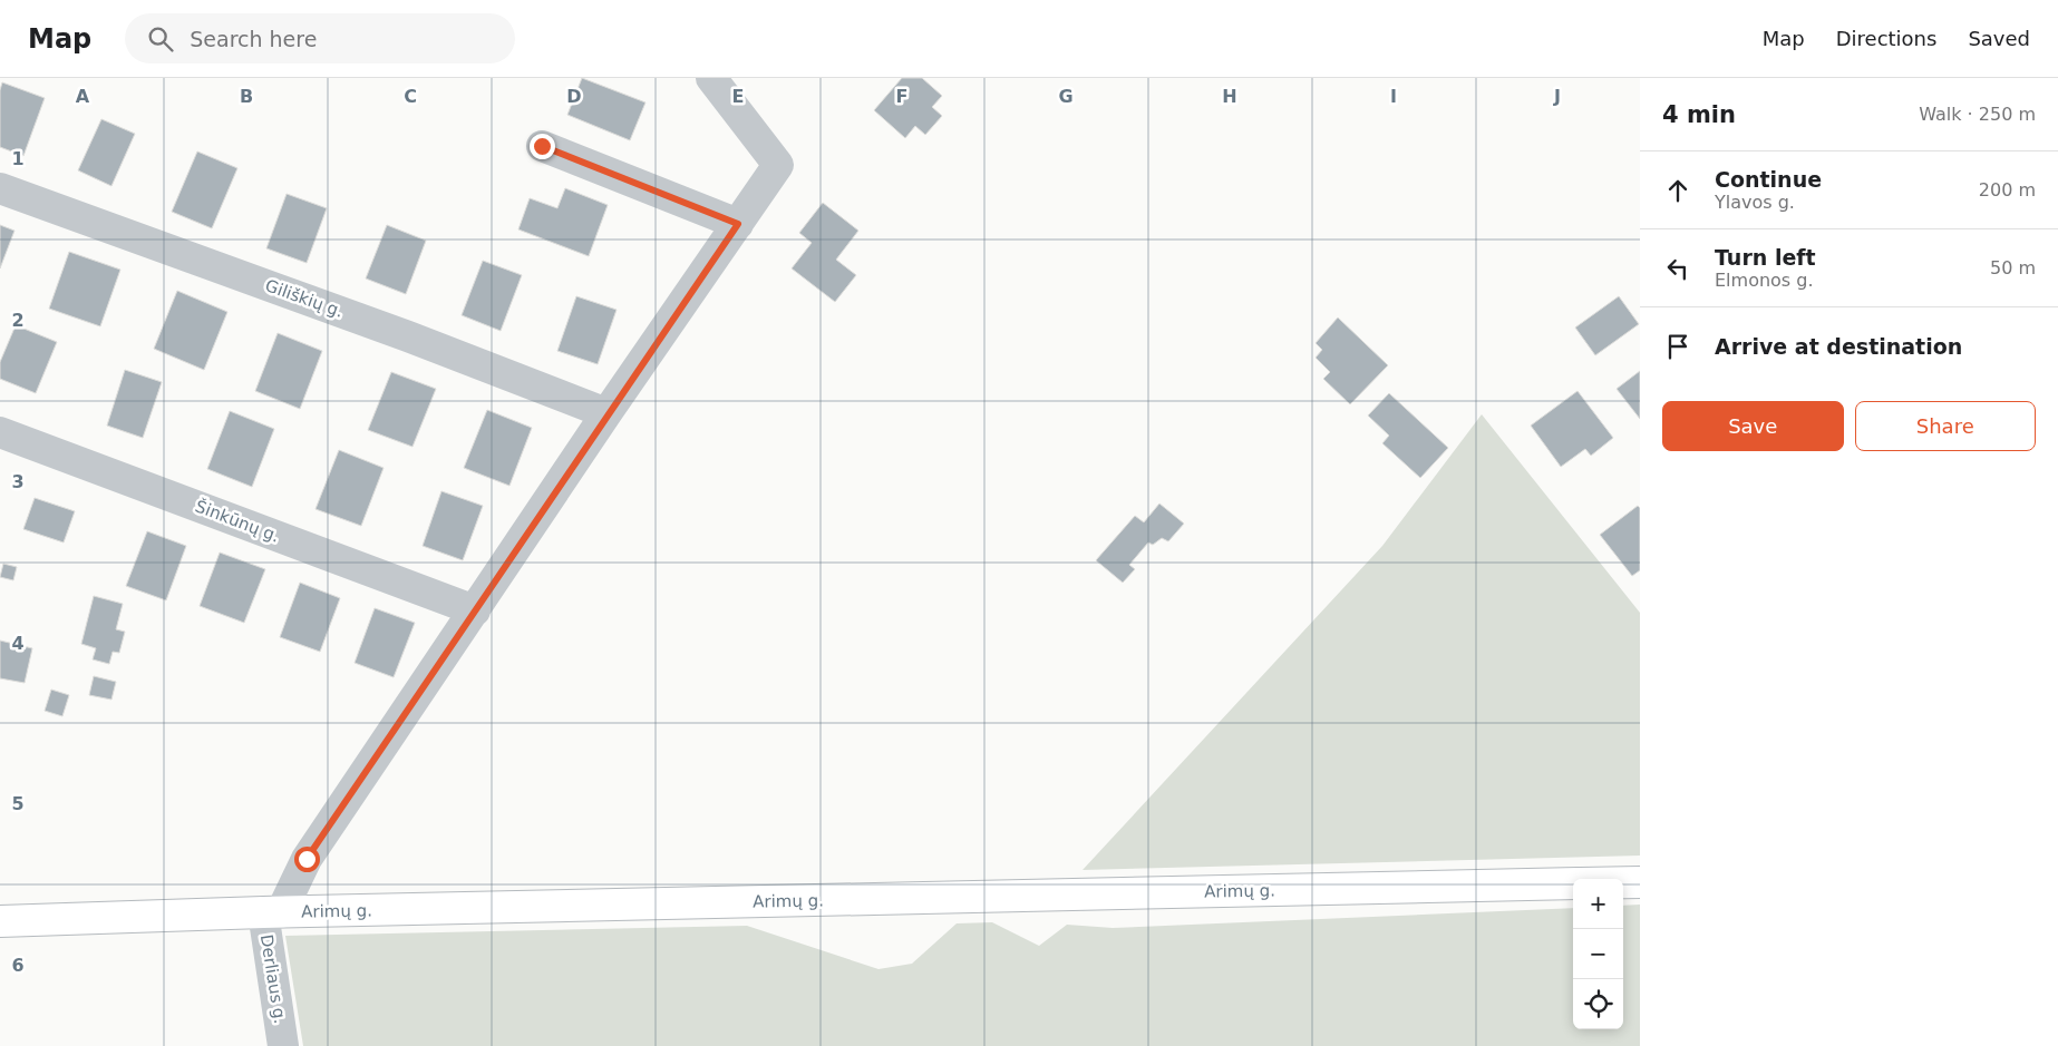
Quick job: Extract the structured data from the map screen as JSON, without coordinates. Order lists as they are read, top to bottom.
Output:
{
  "streets": {
    "main road": ["Arimų g."],
    "street": ["Giliškių g.", "Šinkūnų g.", "Derliaus g."]
  },
  "crossings": [
    ["Arimų g.", "Derliaus g."]
  ],
  "page": {
    "header": "Map",
    "search": "Search here",
    "nav": ["Map", "Directions", "Saved"],
    "heading": ["4 min", "Walk · 250 m"],
    "list": [
      ["Continue", "Ylavos g.", "200 m"],
      ["Turn left", "Elmonos g.", "50 m"],
      "Arrive at destination"
    ],
    "buttons": ["Save", "Share"],
    "map_buttons": ["+", "−"]
  },
  "grid": {
    "columns": [
      "A",
      "B",
      "C",
      "D",
      "E",
      "F",
      "G",
      "H",
      "I",
      "J"
    ],
    "rows": [
      "1",
      "2",
      "3",
      "4",
      "5",
      "6"
    ]
  }
}
